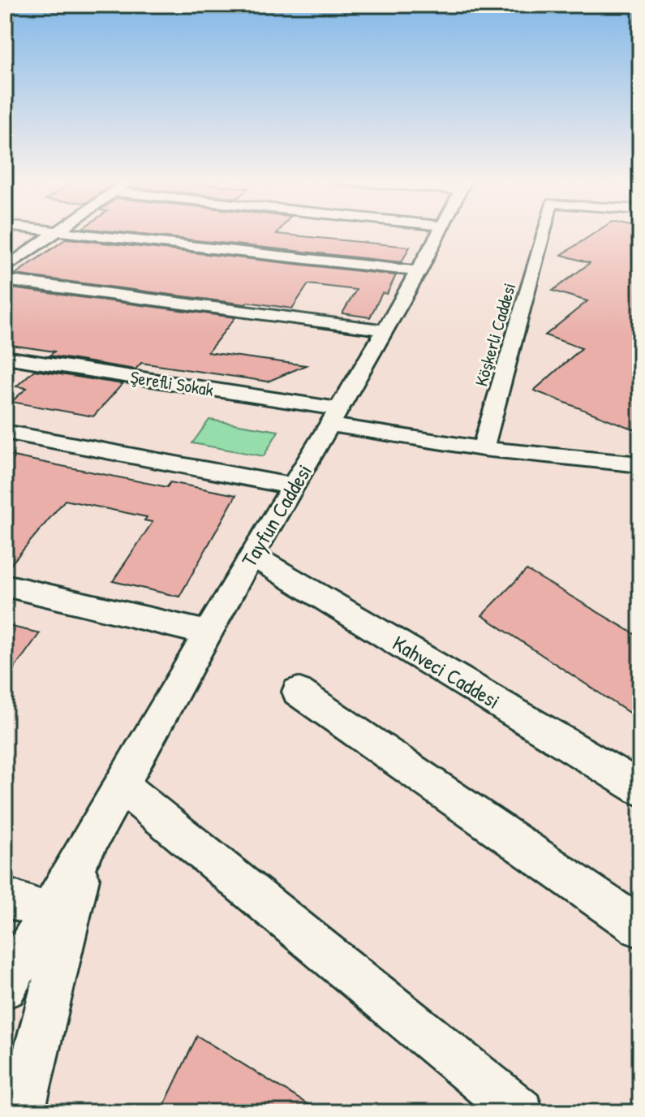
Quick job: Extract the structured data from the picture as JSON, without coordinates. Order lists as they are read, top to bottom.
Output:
{
  "streets": {
    "street": [
      "Köşkerli Caddesi",
      "Şerefli Sokak",
      "Tayfun Caddesi",
      "Kahveci Caddesi"
    ]
  },
  "crossings": [
    ["Köşkerli Caddesi", "Şerefli Sokak"],
    ["Şerefli Sokak", "Tayfun Caddesi"],
    ["Tayfun Caddesi", "Kahveci Caddesi"]
  ]
}
